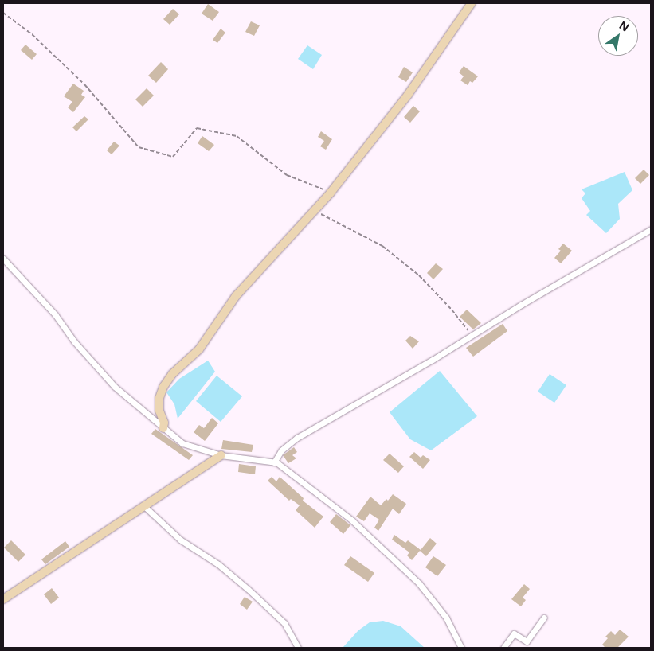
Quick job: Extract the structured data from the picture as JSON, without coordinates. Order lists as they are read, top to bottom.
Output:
{
  "north": "top right"
}
